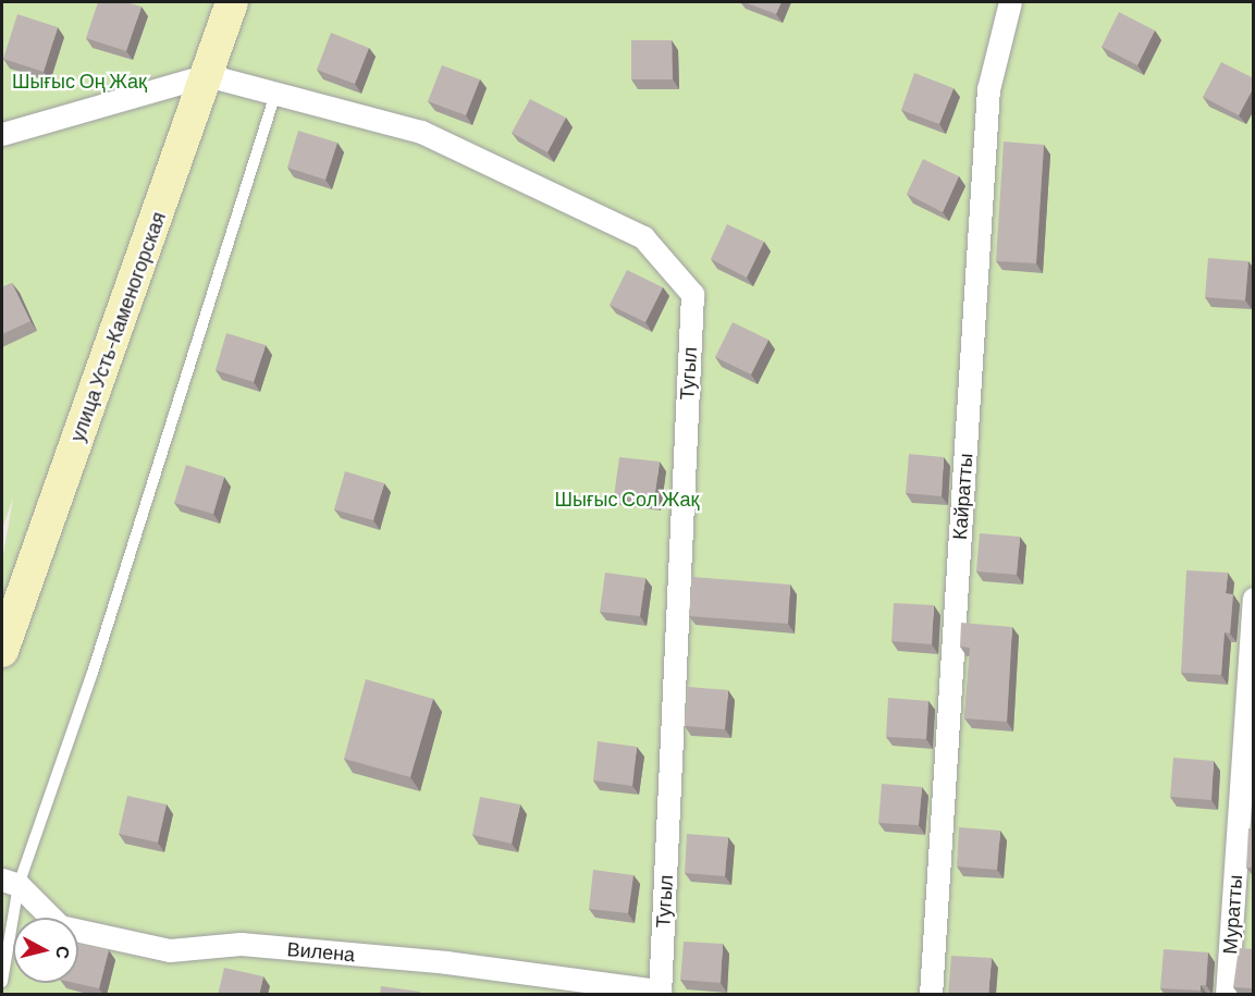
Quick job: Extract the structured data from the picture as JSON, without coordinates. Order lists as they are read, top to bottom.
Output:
{
  "streets": {
    "street": [
      "улица Усть-Каменогорская",
      "Тугыл",
      "Кайратты",
      "Муратты",
      "Вилена"
    ]
  },
  "crossings": [
    ["улица Усть-Каменогорская", "Тугыл"],
    ["Тугыл", "Вилена"]
  ],
  "parks": ["Шығыс Оң Жақ", "Шығыс Сол Жақ"],
  "north": "right"
}
